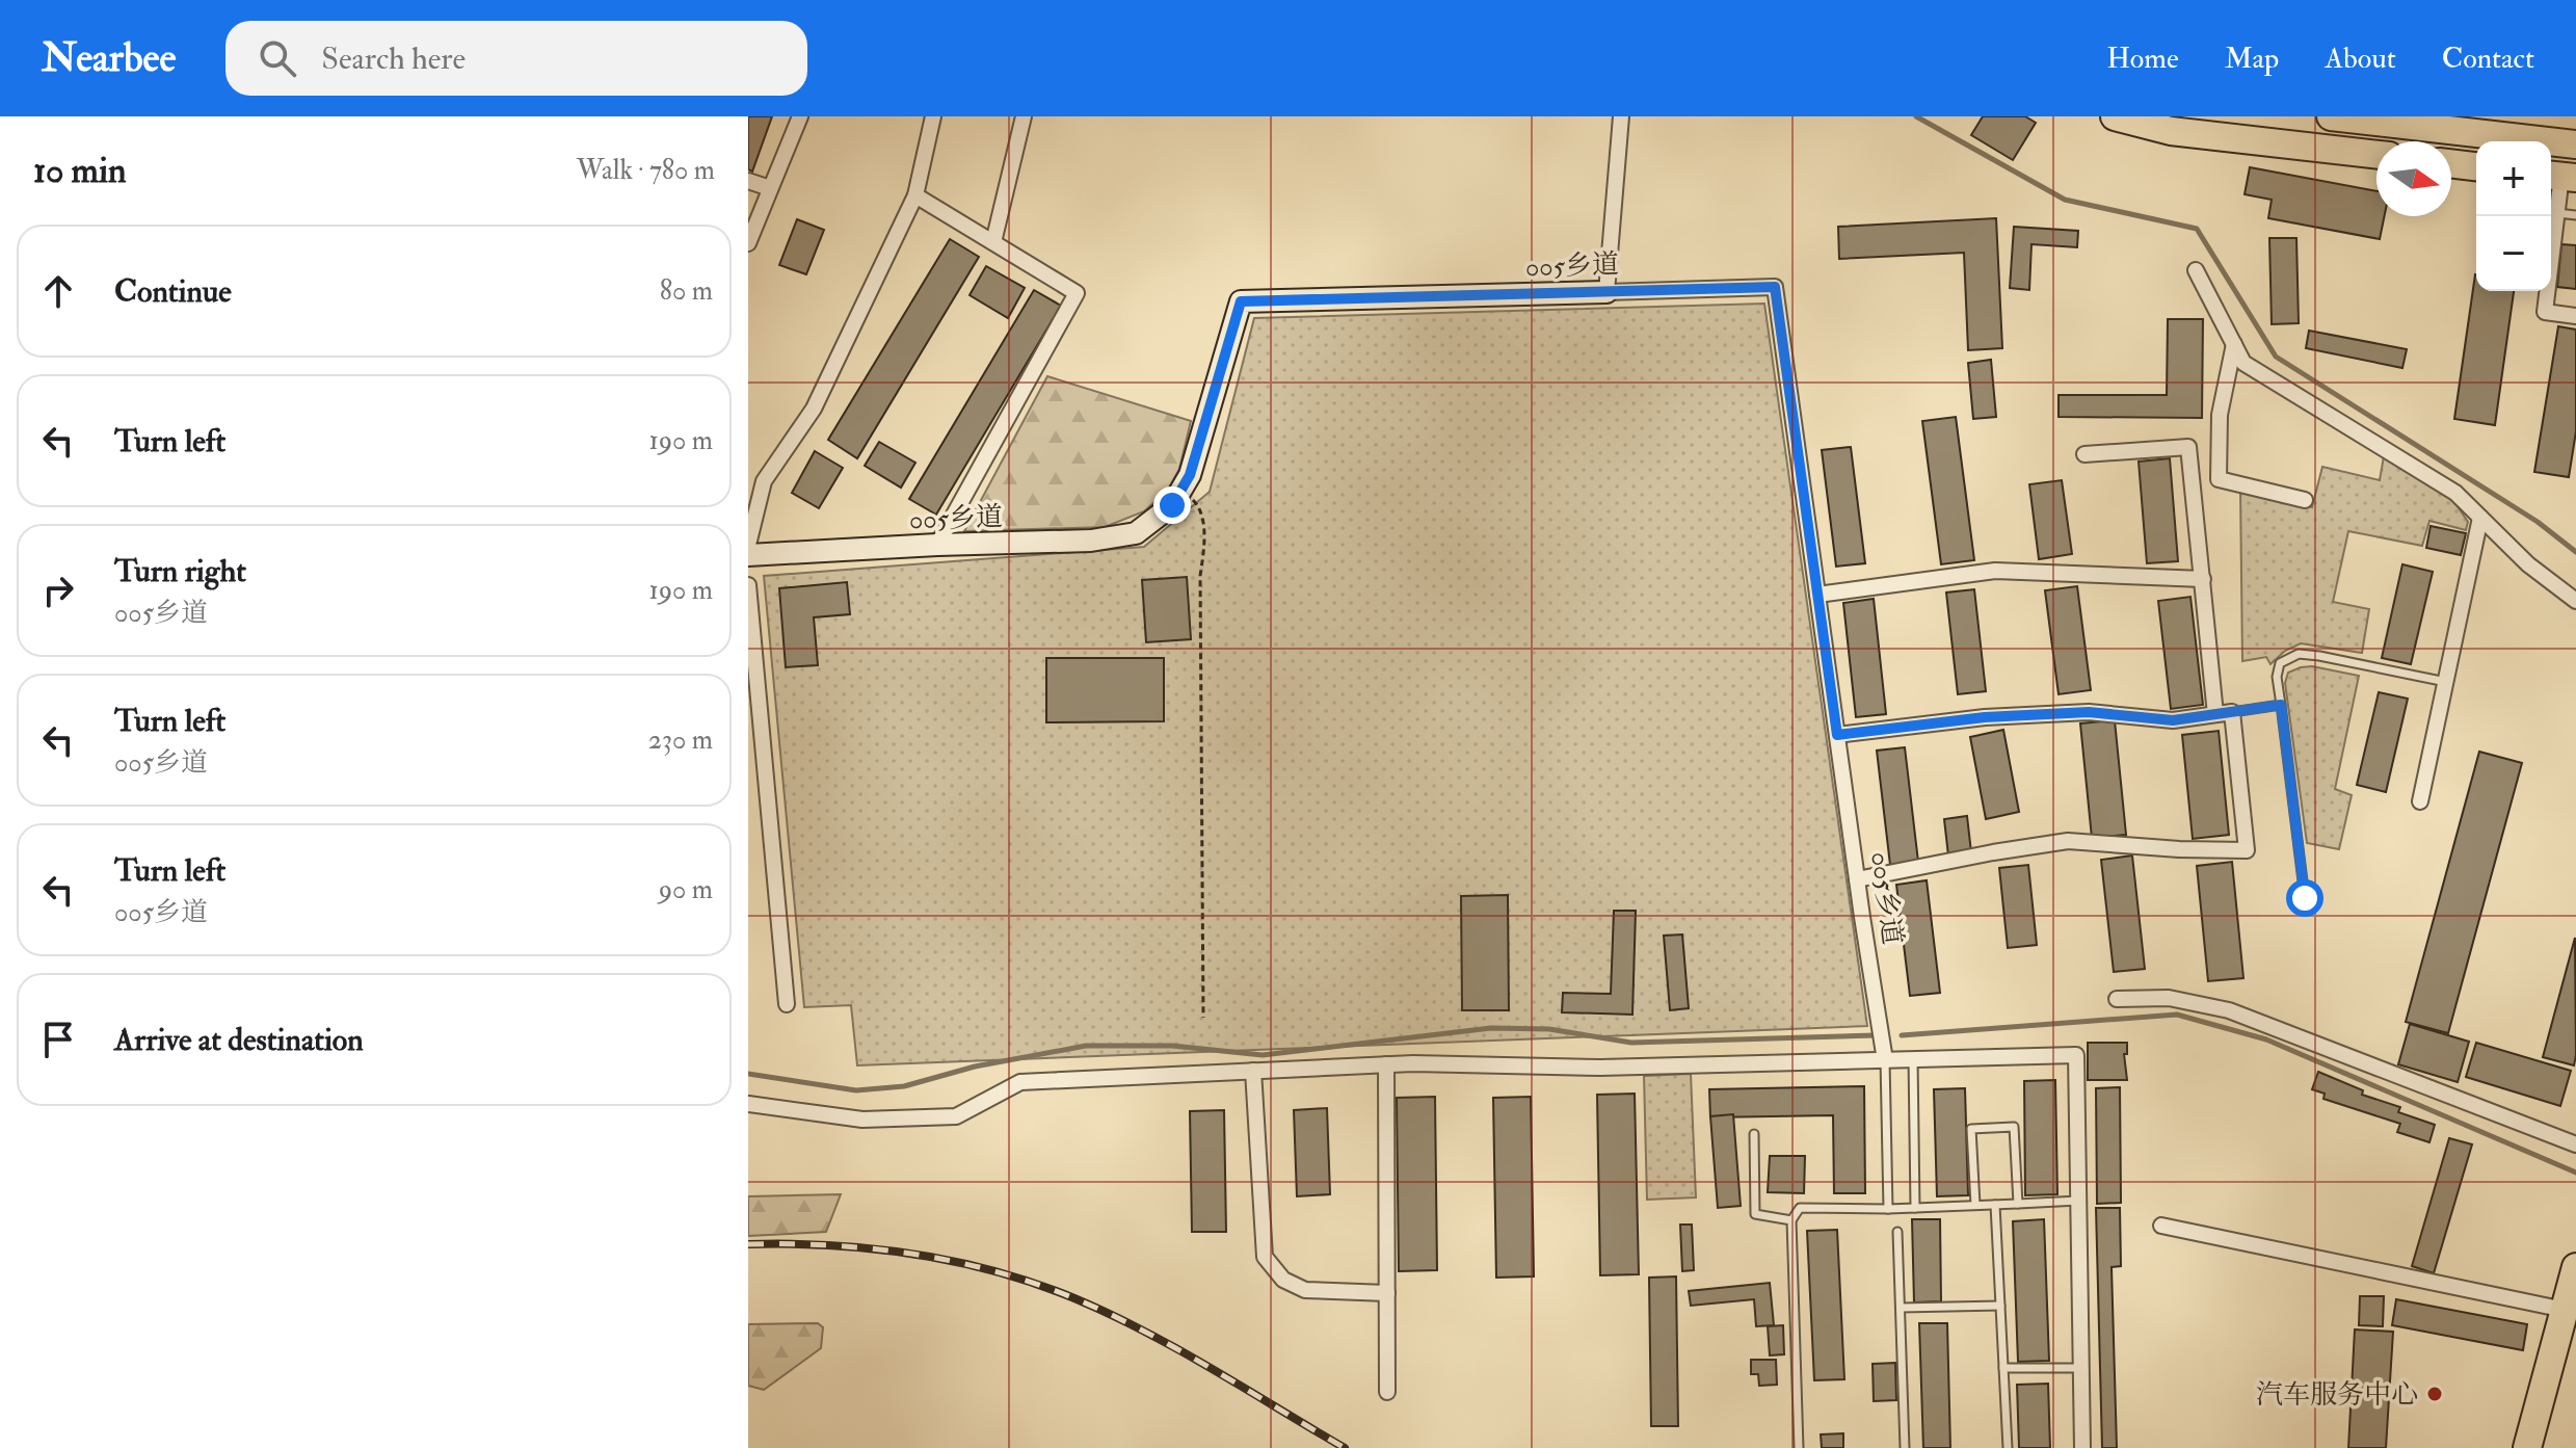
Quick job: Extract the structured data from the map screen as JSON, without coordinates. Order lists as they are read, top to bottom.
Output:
{
  "streets": {
    "street": ["005乡道"]
  },
  "places": ["汽车服务中心"],
  "north": "right",
  "page": {
    "header": "Nearbee",
    "search": "Search here",
    "nav": [
      "Home",
      "Map",
      "About",
      "Contact"
    ],
    "heading": ["10 min", "Walk · 780 m"],
    "map_buttons": ["+", "−"],
    "list": [
      ["Continue", "80 m"],
      ["Turn left", "190 m"],
      ["Turn right", "005乡道", "190 m"],
      ["Turn left", "005乡道", "230 m"],
      ["Turn left", "005乡道", "90 m"],
      "Arrive at destination"
    ]
  }
}
